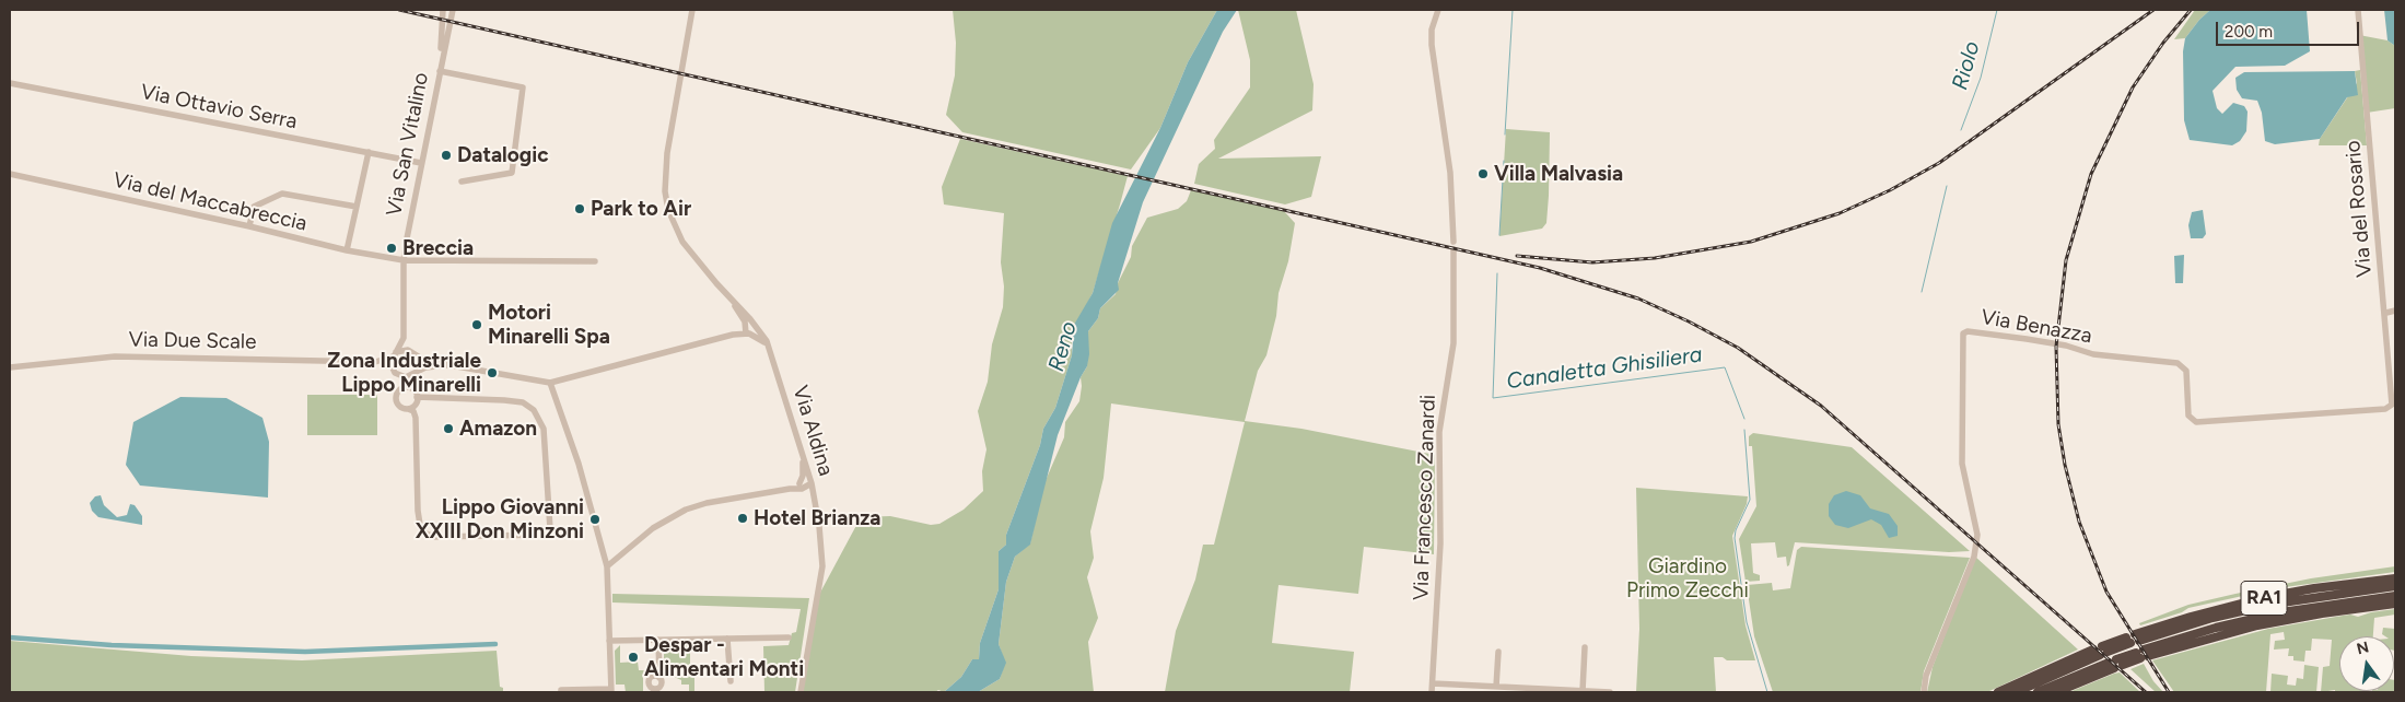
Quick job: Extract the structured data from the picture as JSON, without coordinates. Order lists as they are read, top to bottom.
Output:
{
  "streets": {
    "highway": ["RA1"],
    "street": [
      "Via Ottavio Serra",
      "Via San Vitalino",
      "Via del Maccabreccia",
      "Via del Rosario",
      "Via Benazza",
      "Via Due Scale",
      "Via Aldina",
      "Via Francesco Zanardi"
    ]
  },
  "crossings": [
    ["Via Ottavio Serra", "Via San Vitalino"],
    ["Via San Vitalino", "Via del Maccabreccia"],
    ["Via San Vitalino", "Via Due Scale"],
    ["Via del Rosario", "Via Benazza"]
  ],
  "water": ["Riolo", "Reno", "Canaletta Ghisiliera"],
  "parks": ["Giardino Primo Zecchi"],
  "places": [
    "Datalogic",
    "Villa Malvasia",
    "Park to Air",
    "Breccia",
    "Motori Minarelli Spa",
    "Zona Industriale Lippo Minarelli",
    "Amazon",
    "Hotel Brianza",
    "Lippo Giovanni XXIII Don Minzoni",
    "Despar - Alimentari Monti"
  ],
  "scale_bar": "200 m",
  "north": "top"
}
